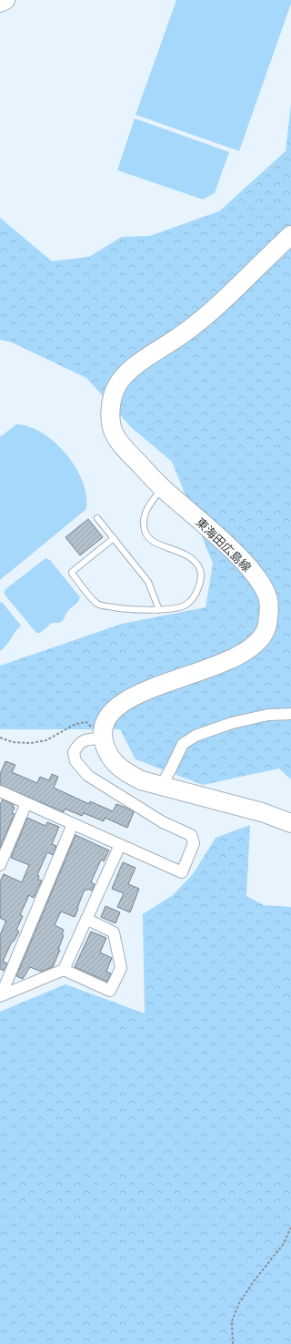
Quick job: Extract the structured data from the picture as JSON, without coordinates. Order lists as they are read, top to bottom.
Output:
{
  "streets": {
    "main road": ["東海田広島線"]
  }
}
